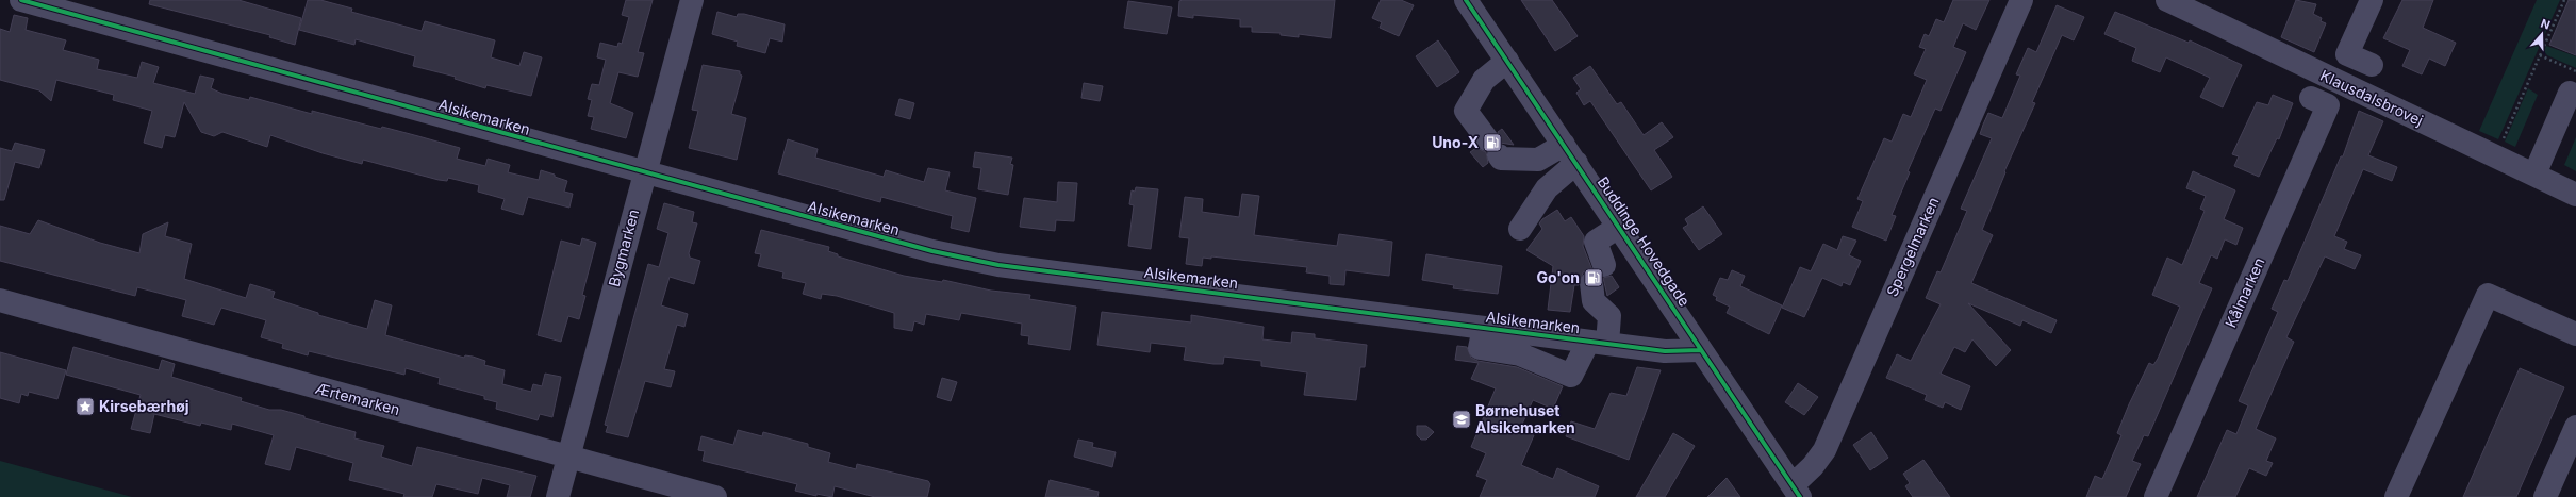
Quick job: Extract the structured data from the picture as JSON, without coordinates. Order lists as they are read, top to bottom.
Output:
{
  "streets": {
    "street": [
      "Klausdalsbrovej",
      "Alsikemarken",
      "Buddinge Hovedgade",
      "Spergelmarken",
      "Bygmarken",
      "Kålmarken",
      "Ærtemarken"
    ]
  },
  "crossings": [
    ["Alsikemarken", "Buddinge Hovedgade"],
    ["Alsikemarken", "Bygmarken"],
    ["Buddinge Hovedgade", "Spergelmarken"],
    ["Bygmarken", "Ærtemarken"]
  ],
  "places": {
    "fuel station": ["Uno-X", "Go'on"],
    "place": ["Kirsebærhøj"],
    "school or university": ["Børnehuset Alsikemarken"]
  },
  "north": "top"
}
